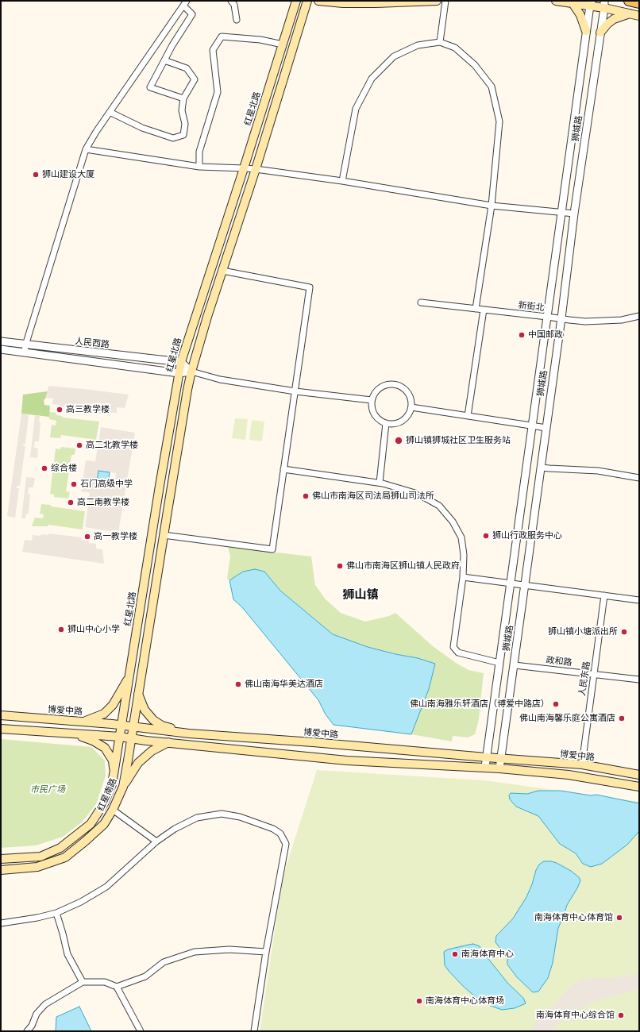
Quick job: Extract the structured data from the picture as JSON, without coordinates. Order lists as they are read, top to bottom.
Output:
{
  "streets": {
    "main road": ["红星北路", "博爱中路", "红星南路"],
    "street": [
      "狮城路",
      "新街北",
      "人民西路",
      "政和路",
      "人民东路"
    ]
  },
  "crossings": [
    ["红星北路", "人民西路"],
    ["红星北路", "博爱中路"],
    ["红星北路", "红星南路"],
    ["狮城路", "新街北"],
    ["狮城路", "政和路"],
    ["狮城路", "博爱中路"],
    ["政和路", "人民东路"],
    ["人民东路", "博爱中路"],
    ["博爱中路", "红星南路"]
  ],
  "districts": ["狮山镇"],
  "parks": ["市民广场"],
  "places": [
    "狮山建设大厦",
    "中国邮政",
    "高三教学楼",
    "狮山镇狮城社区卫生服务站",
    "高二北教学楼",
    "综合楼",
    "石门高级中学",
    "佛山市南海区司法局狮山司法所",
    "高二南教学楼",
    "狮山行政服务中心",
    "高一教学楼",
    "佛山市南海区狮山镇人民政府",
    "狮山中心小学",
    "狮山镇小塘派出所",
    "佛山南海华美达酒店",
    "佛山南海雅乐轩酒店（博爱中路店）",
    "佛山南海馨乐庭公寓酒店",
    "南海体育中心体育馆",
    "南海体育中心",
    "南海体育中心体育场",
    "南海体育中心综合馆"
  ]
}
